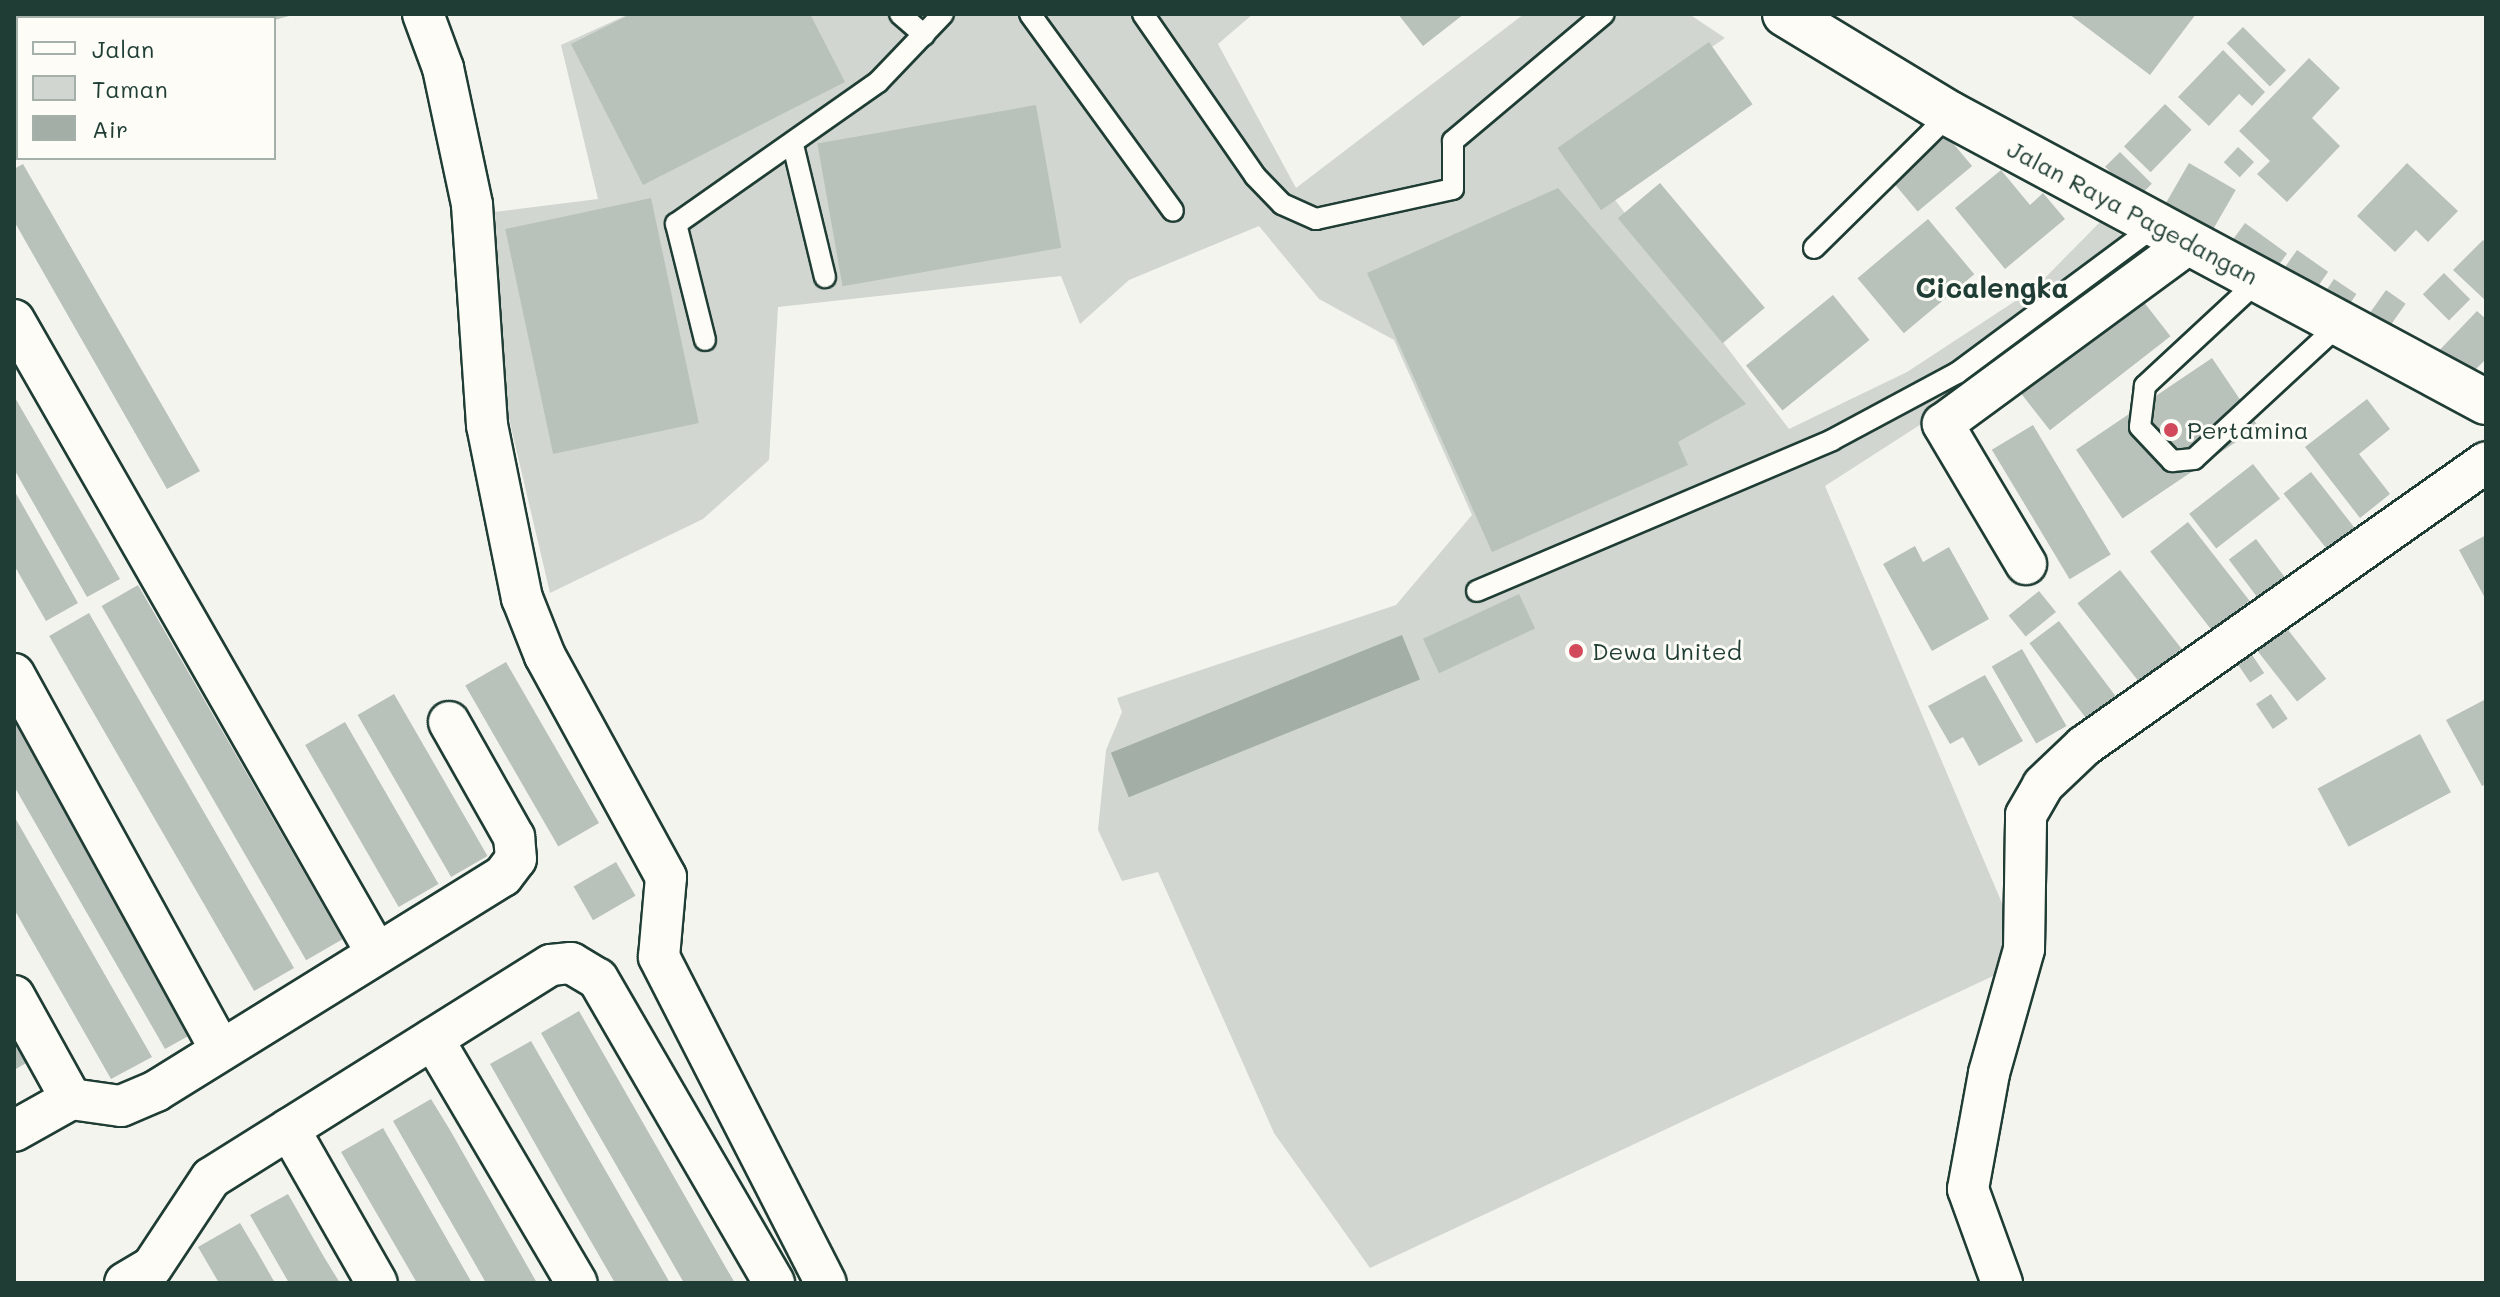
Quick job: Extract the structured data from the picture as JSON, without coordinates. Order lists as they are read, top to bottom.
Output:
{
  "streets": {
    "street": ["Jalan Raya Pagedangan"]
  },
  "districts": ["Cicalengka"],
  "places": ["Pertamina", "Dewa United"],
  "legend": ["Jalan", "Taman", "Air"]
}
